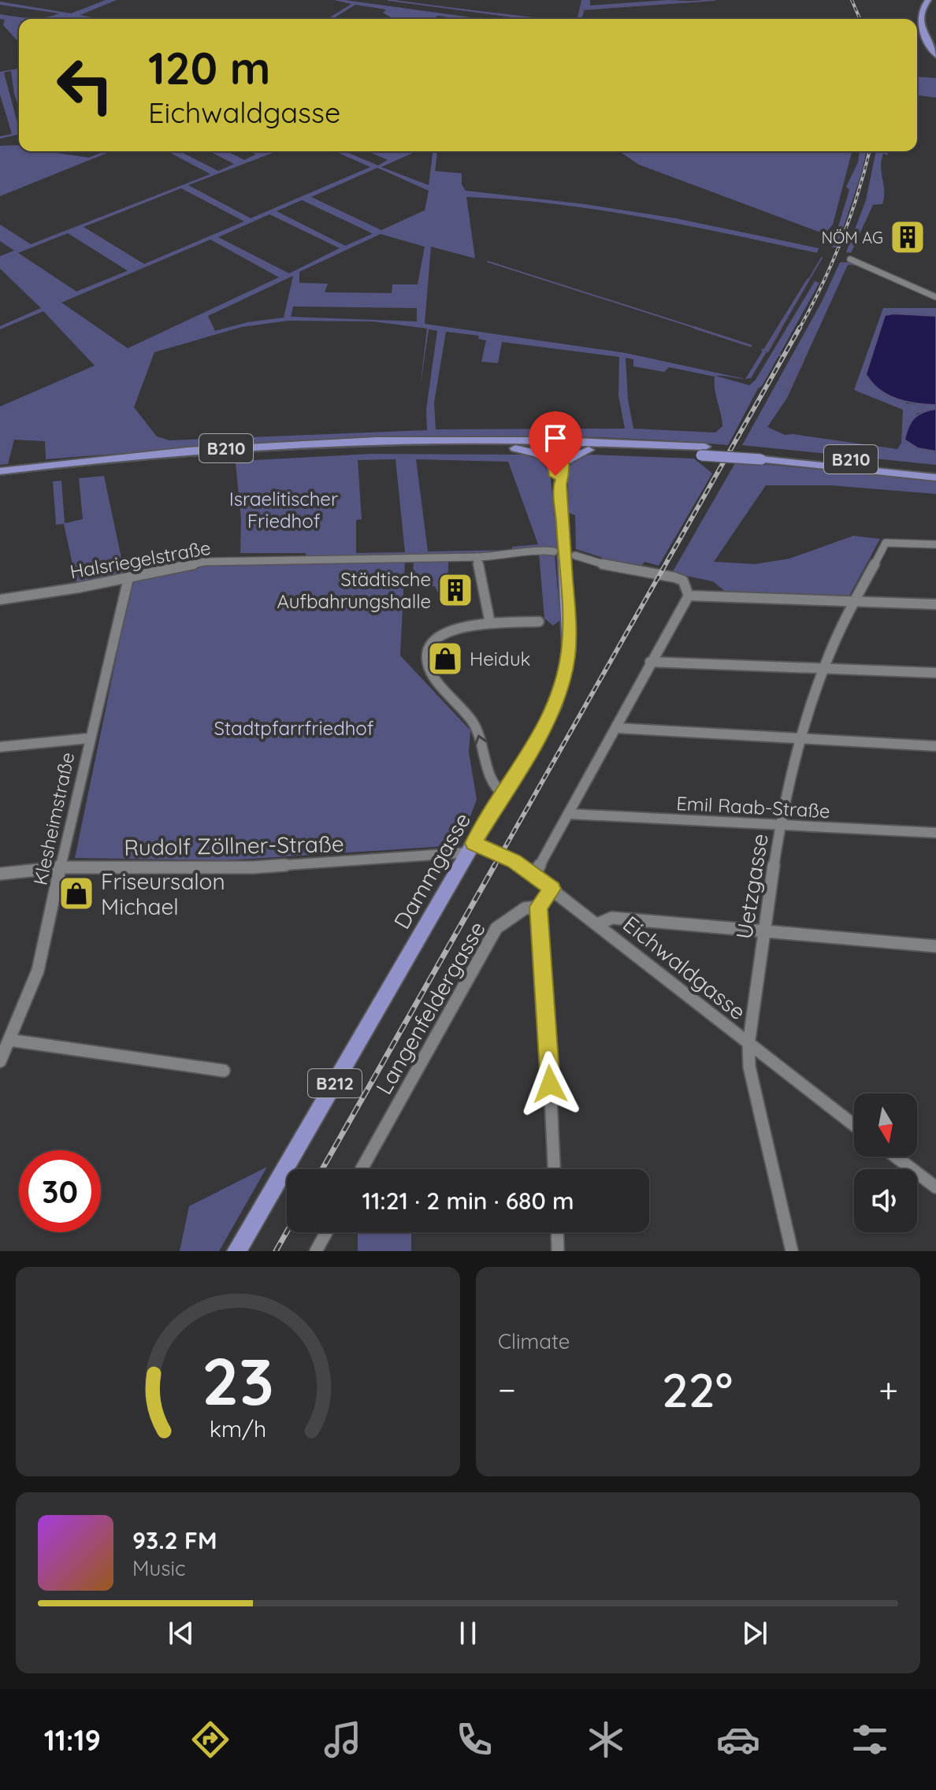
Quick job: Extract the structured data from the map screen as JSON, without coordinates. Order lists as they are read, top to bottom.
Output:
{
  "streets": {
    "main road": ["B210", "Dammgasse", "B212"],
    "street": [
      "Halsriegelstraße",
      "Emil Raab-Straße",
      "Klesheimstraße",
      "Rudolf Zöllner-Straße",
      "Uetzgasse",
      "Eichwaldgasse",
      "Langenfeldergasse"
    ]
  },
  "crossings": [
    ["B210", "Dammgasse"],
    ["Halsriegelstraße", "Klesheimstraße"],
    ["Emil Raab-Straße", "Uetzgasse"],
    ["Klesheimstraße", "Rudolf Zöllner-Straße"],
    ["Rudolf Zöllner-Straße", "Dammgasse"],
    ["Rudolf Zöllner-Straße", "Eichwaldgasse"],
    ["Dammgasse", "Eichwaldgasse"],
    ["Uetzgasse", "Eichwaldgasse"]
  ],
  "parks": ["Israelitischer Friedhof", "Stadtpfarrfriedhof"],
  "places": {
    "building": ["NÖM AG", "Städtische Aufbahrungshalle"],
    "shop": ["Heiduk", "Friseursalon Michael"]
  },
  "north": "bottom",
  "page": {
    "turn": ["120 m", "Eichwaldgasse"],
    "limit": "30",
    "trip": "11:21 · 2 min · 680 m",
    "tile": "Climate",
    "heat": ["−", "22°", "+"],
    "song": ["93.2 FM", "Music"],
    "tabs": "11:19",
    "gauge": ["23", "km/h"]
  }
}
